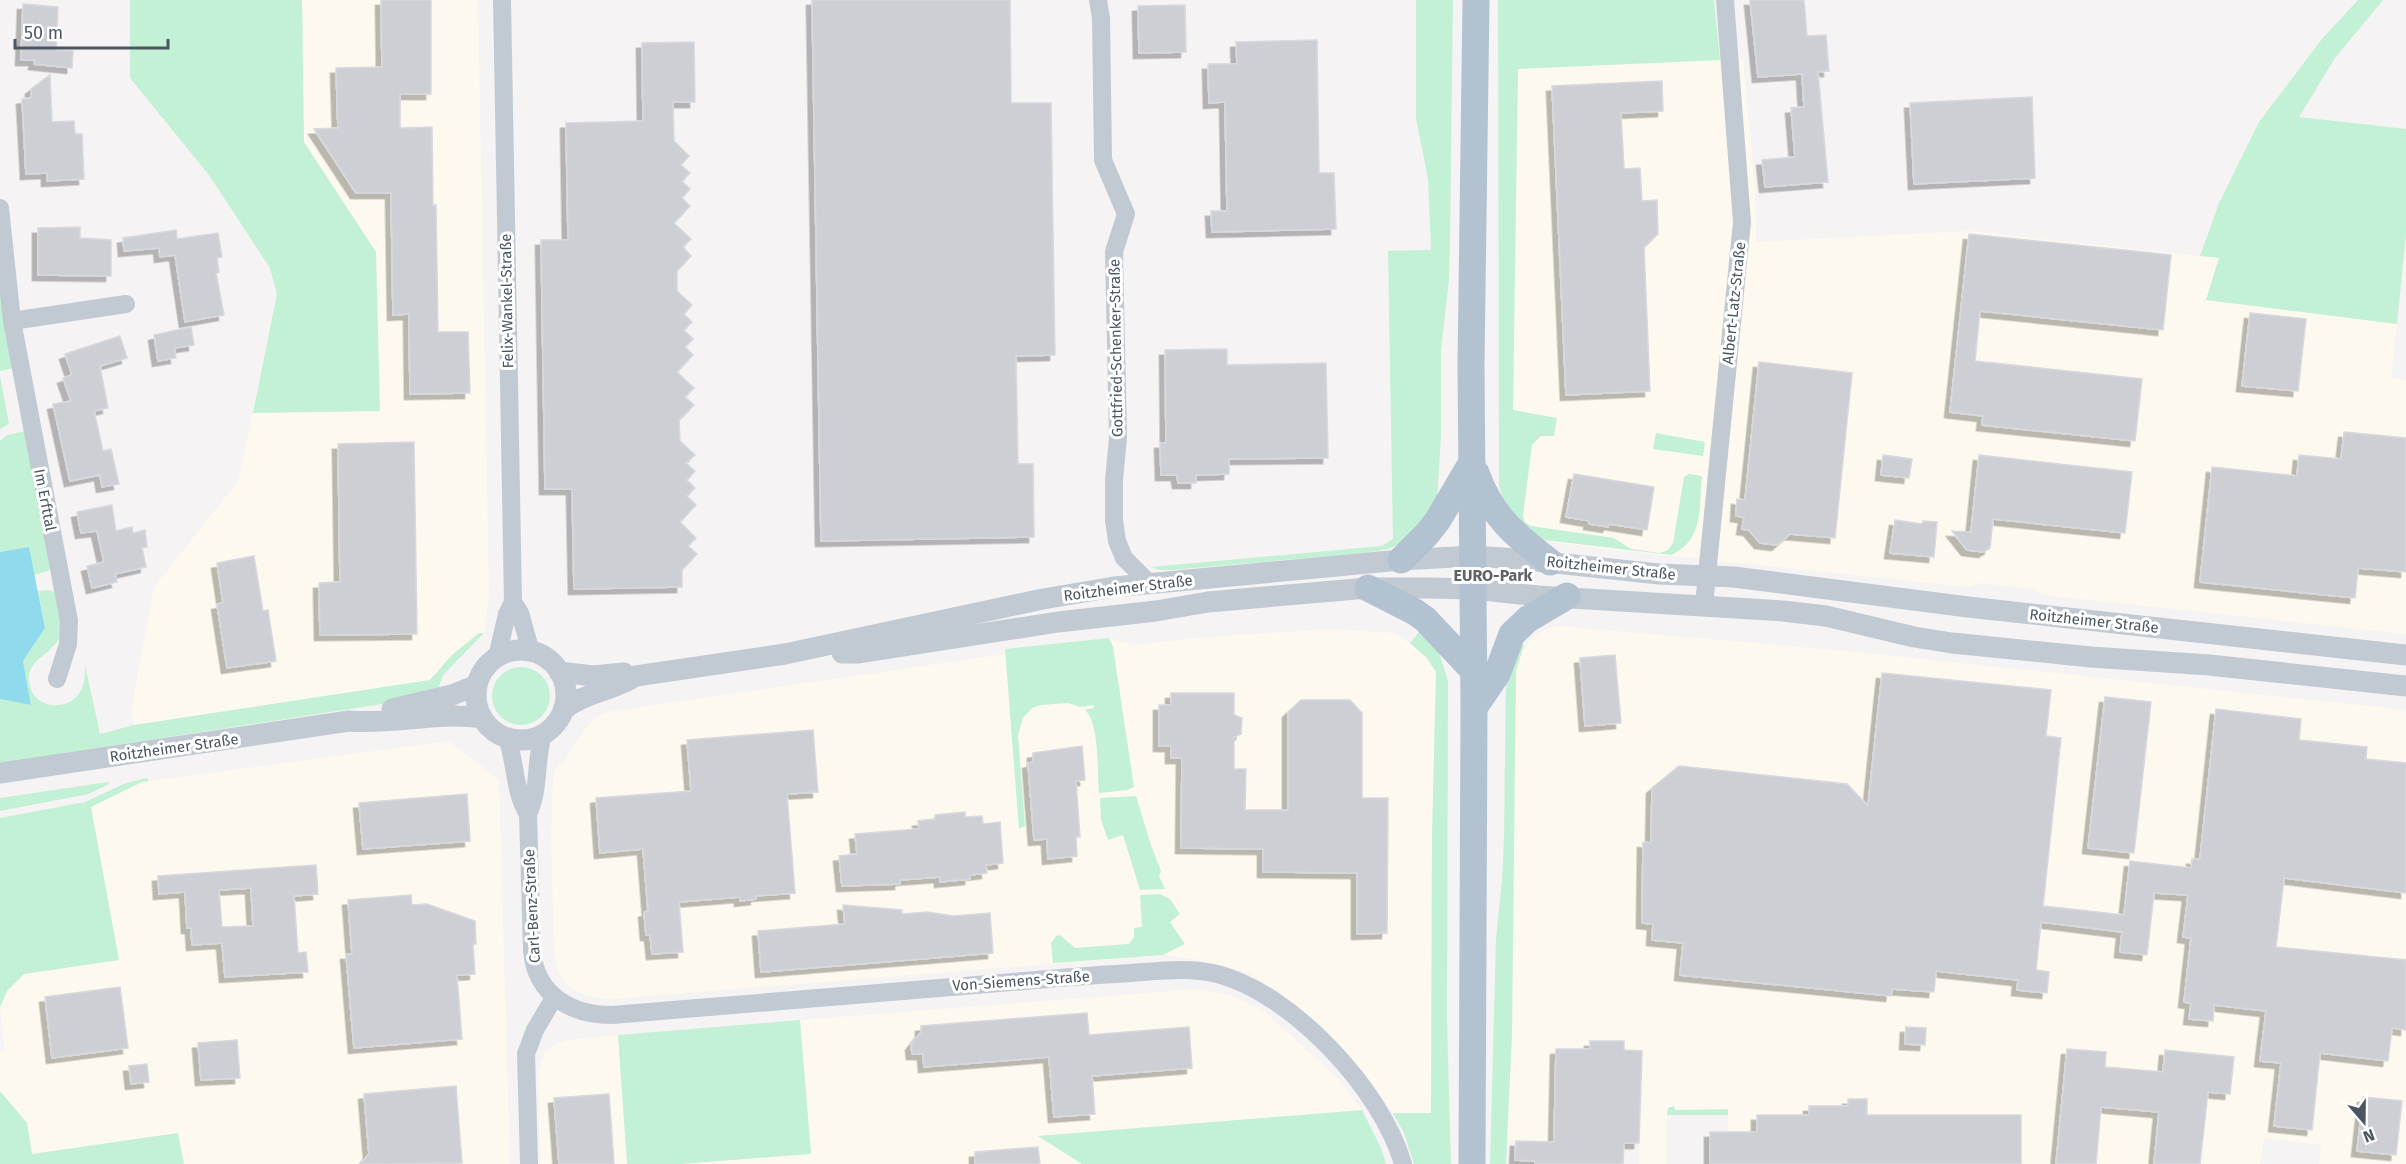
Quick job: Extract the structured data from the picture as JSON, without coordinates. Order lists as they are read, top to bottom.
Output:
{
  "streets": {
    "street": [
      "Felix-Wankel-Straße",
      "Albert-Latz-Straße",
      "Gottfried-Schenker-Straße",
      "Im Erfttal",
      "Roitzheimer Straße",
      "Carl-Benz-Straße",
      "Von-Siemens-Straße"
    ]
  },
  "crossings": [
    ["Felix-Wankel-Straße", "Roitzheimer Straße"],
    ["Felix-Wankel-Straße", "Carl-Benz-Straße"],
    ["Albert-Latz-Straße", "Roitzheimer Straße"],
    ["Gottfried-Schenker-Straße", "Roitzheimer Straße"],
    ["Roitzheimer Straße", "Carl-Benz-Straße"],
    ["Carl-Benz-Straße", "Von-Siemens-Straße"]
  ],
  "districts": ["EURO-Park"],
  "scale_bar": "50 m",
  "north": "bottom"
}
